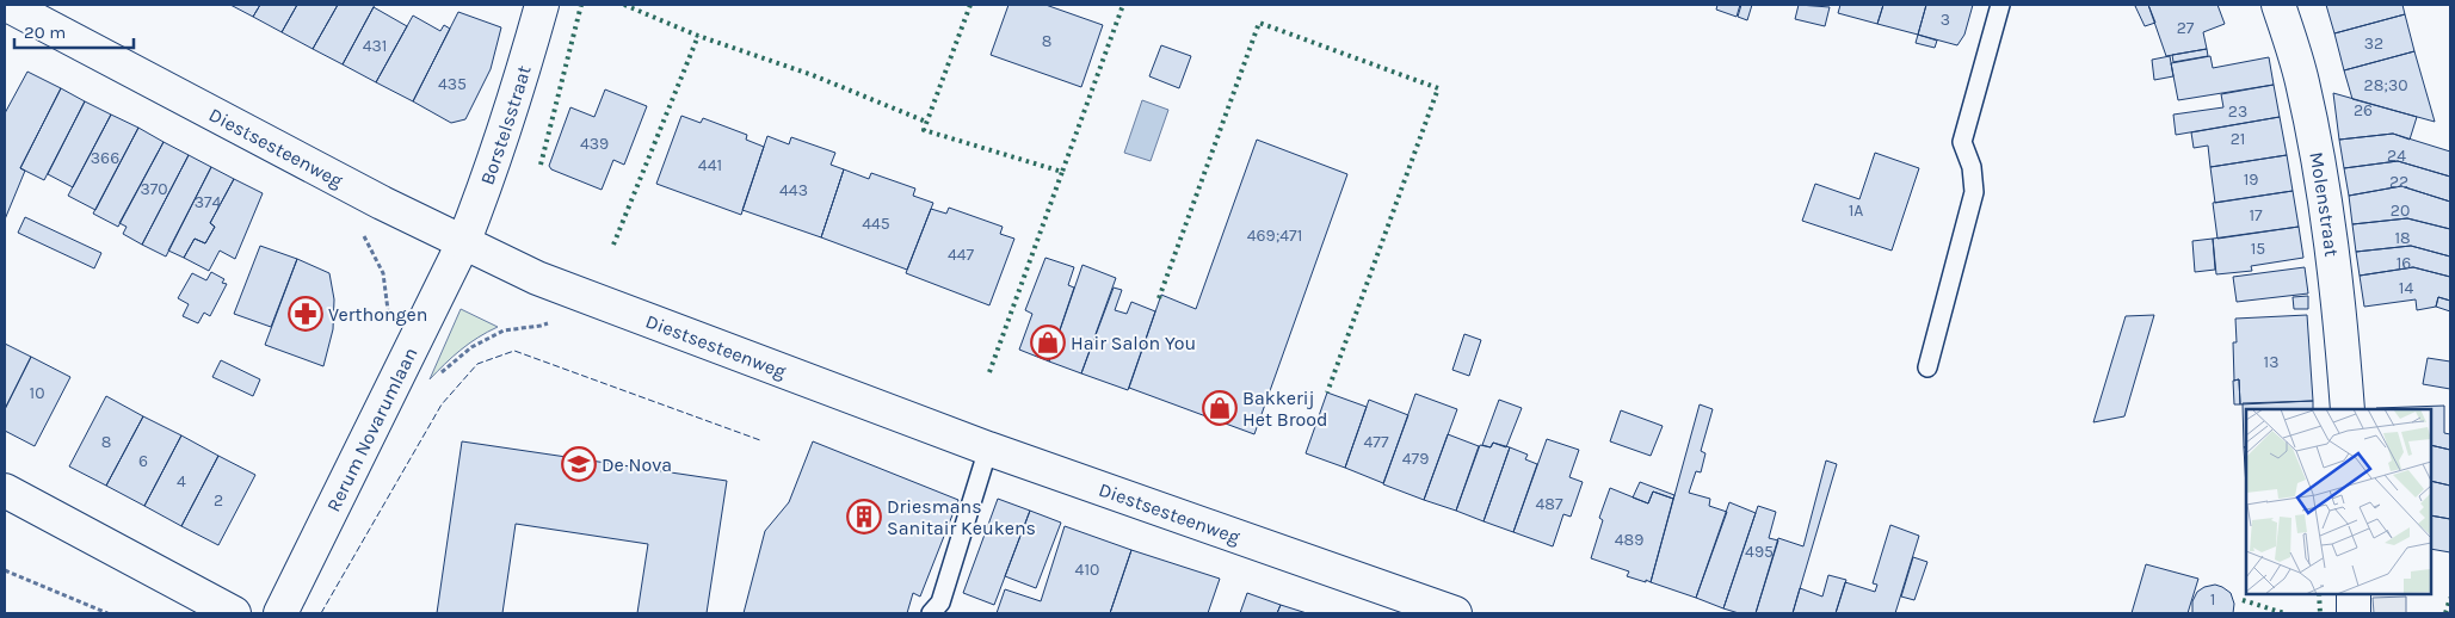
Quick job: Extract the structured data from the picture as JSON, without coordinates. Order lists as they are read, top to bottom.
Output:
{
  "streets": {
    "main road": [
      "Borstelsstraat",
      "Diestsesteenweg",
      "Molenstraat",
      "Rerum Novarumlaan"
    ]
  },
  "crossings": [
    ["Borstelsstraat", "Diestsesteenweg"],
    ["Borstelsstraat", "Rerum Novarumlaan"],
    ["Diestsesteenweg", "Rerum Novarumlaan"]
  ],
  "places": {
    "pharmacy": ["Verthongen"],
    "shop": ["Hair Salon You", "Bakkerij Het Brood"],
    "school or university": ["De Nova"],
    "building": ["Driesmans Sanitair Keukens"]
  },
  "house_numbers": [
    "3",
    "27",
    "8",
    "32",
    "431",
    "435",
    "28;30",
    "26",
    "23",
    "21",
    "439",
    "24",
    "366",
    "441",
    "19",
    "22",
    "370",
    "443",
    "374",
    "1A",
    "20",
    "17",
    "445",
    "469;471",
    "18",
    "15",
    "447",
    "16",
    "14",
    "13",
    "10",
    "8",
    "477",
    "479",
    "6",
    "4",
    "2",
    "487",
    "489",
    "495",
    "410",
    "1"
  ],
  "scale_bar": "20 m"
}
